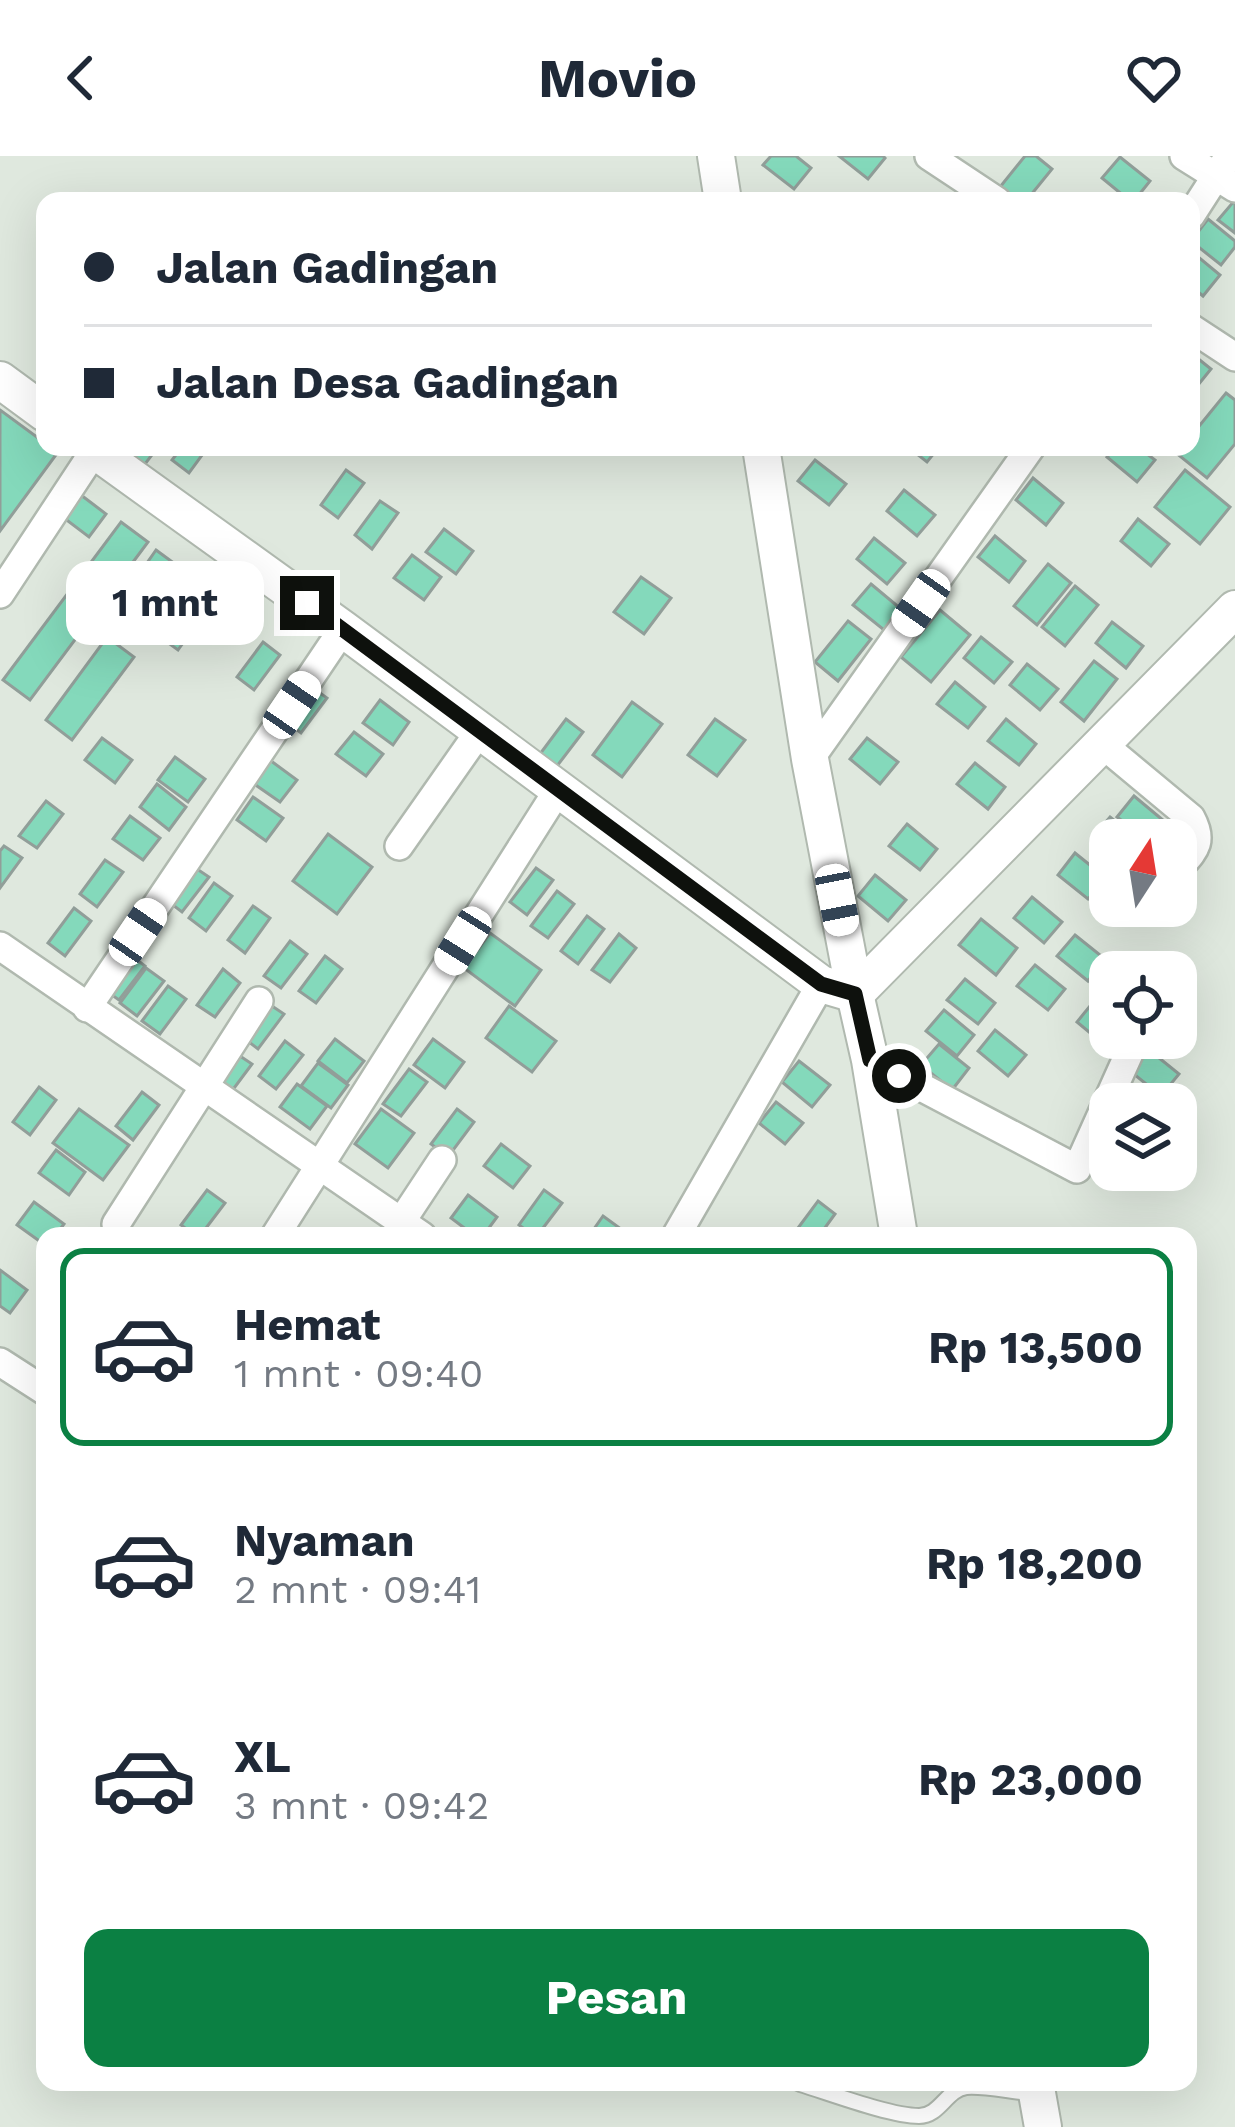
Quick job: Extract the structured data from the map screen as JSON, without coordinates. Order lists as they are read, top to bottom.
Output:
{
  "north": "top",
  "page": {
    "header": "Movio",
    "banner": ["Jalan Gadingan", "Jalan Desa Gadingan"],
    "bubble": "1 mnt",
    "list": [
      {
        "name": "Hemat",
        "note": "1 mnt · 09:40",
        "value": "Rp 13,500"
      },
      {
        "name": "Nyaman",
        "note": "2 mnt · 09:41",
        "value": "Rp 18,200"
      },
      {
        "name": "XL",
        "note": "3 mnt · 09:42",
        "value": "Rp 23,000"
      }
    ],
    "buttons": "Pesan"
  }
}
